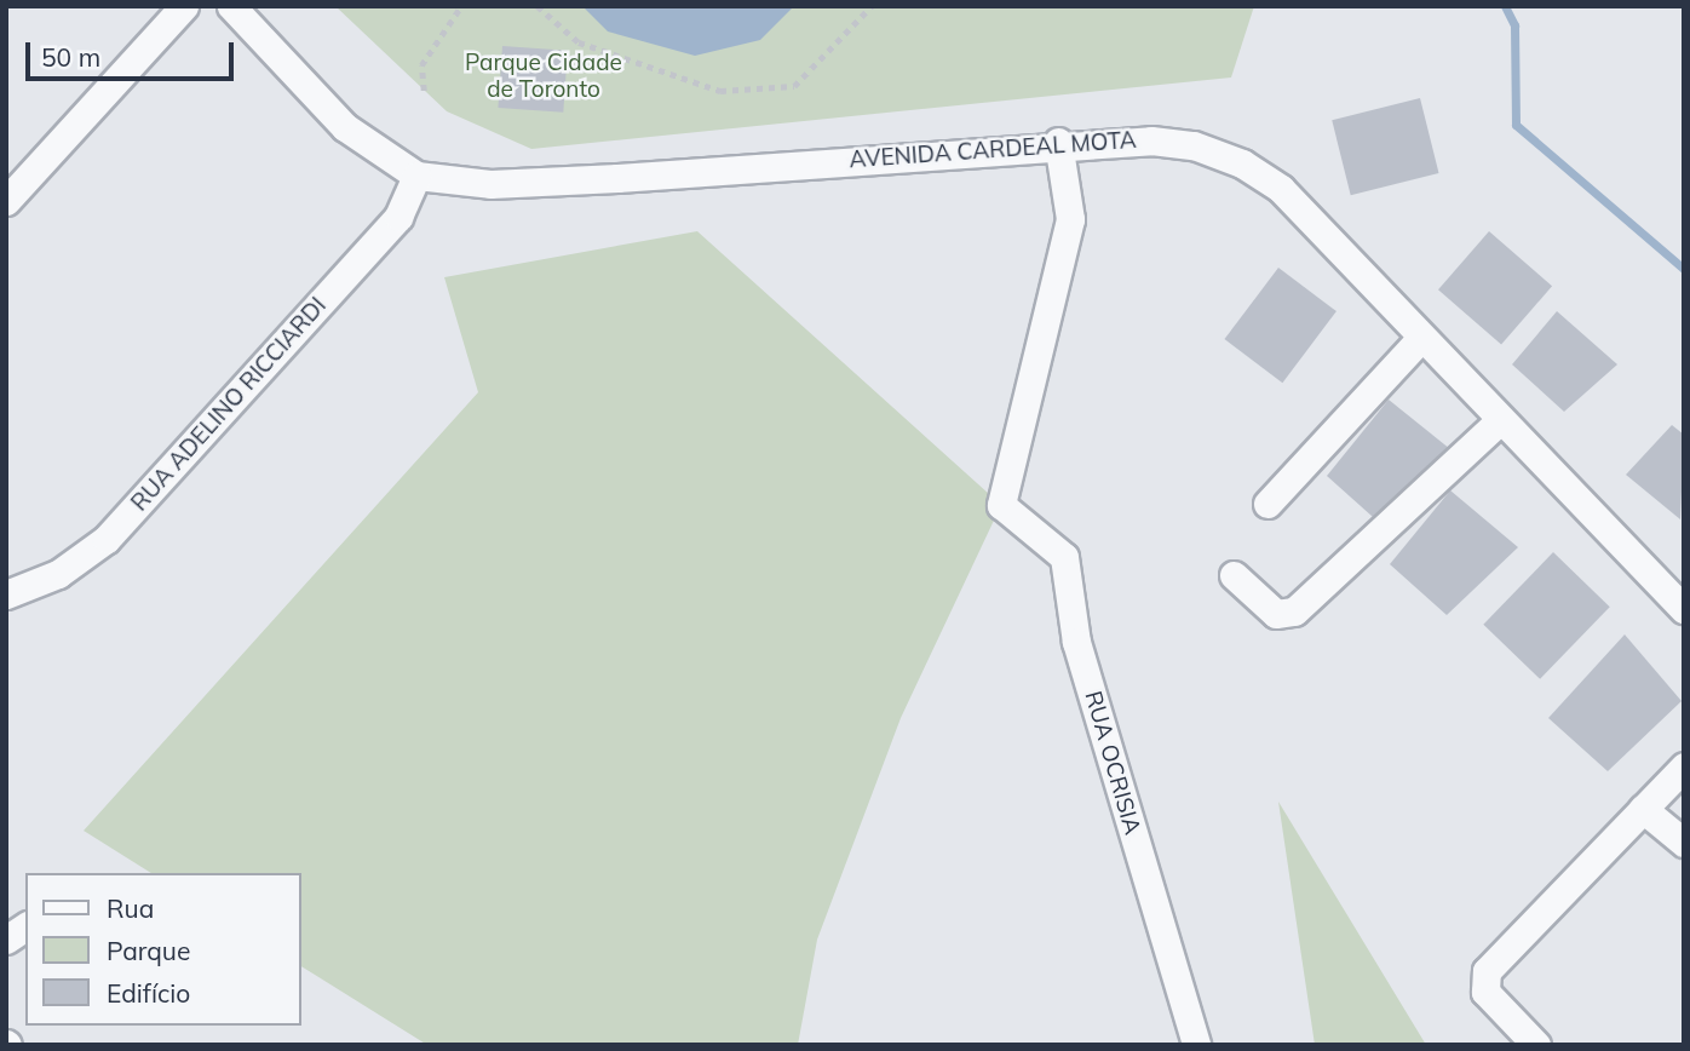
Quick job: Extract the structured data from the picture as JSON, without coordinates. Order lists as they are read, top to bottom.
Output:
{
  "streets": {
    "street": ["AVENIDA CARDEAL MOTA", "RUA ADELINO RICCIARDI", "RUA OCRISIA"]
  },
  "crossings": [
    ["AVENIDA CARDEAL MOTA", "RUA ADELINO RICCIARDI"],
    ["AVENIDA CARDEAL MOTA", "RUA OCRISIA"]
  ],
  "parks": ["Parque Cidade de Toronto"],
  "legend": ["Rua", "Parque", "Edifício"],
  "scale_bar": "50 m"
}
